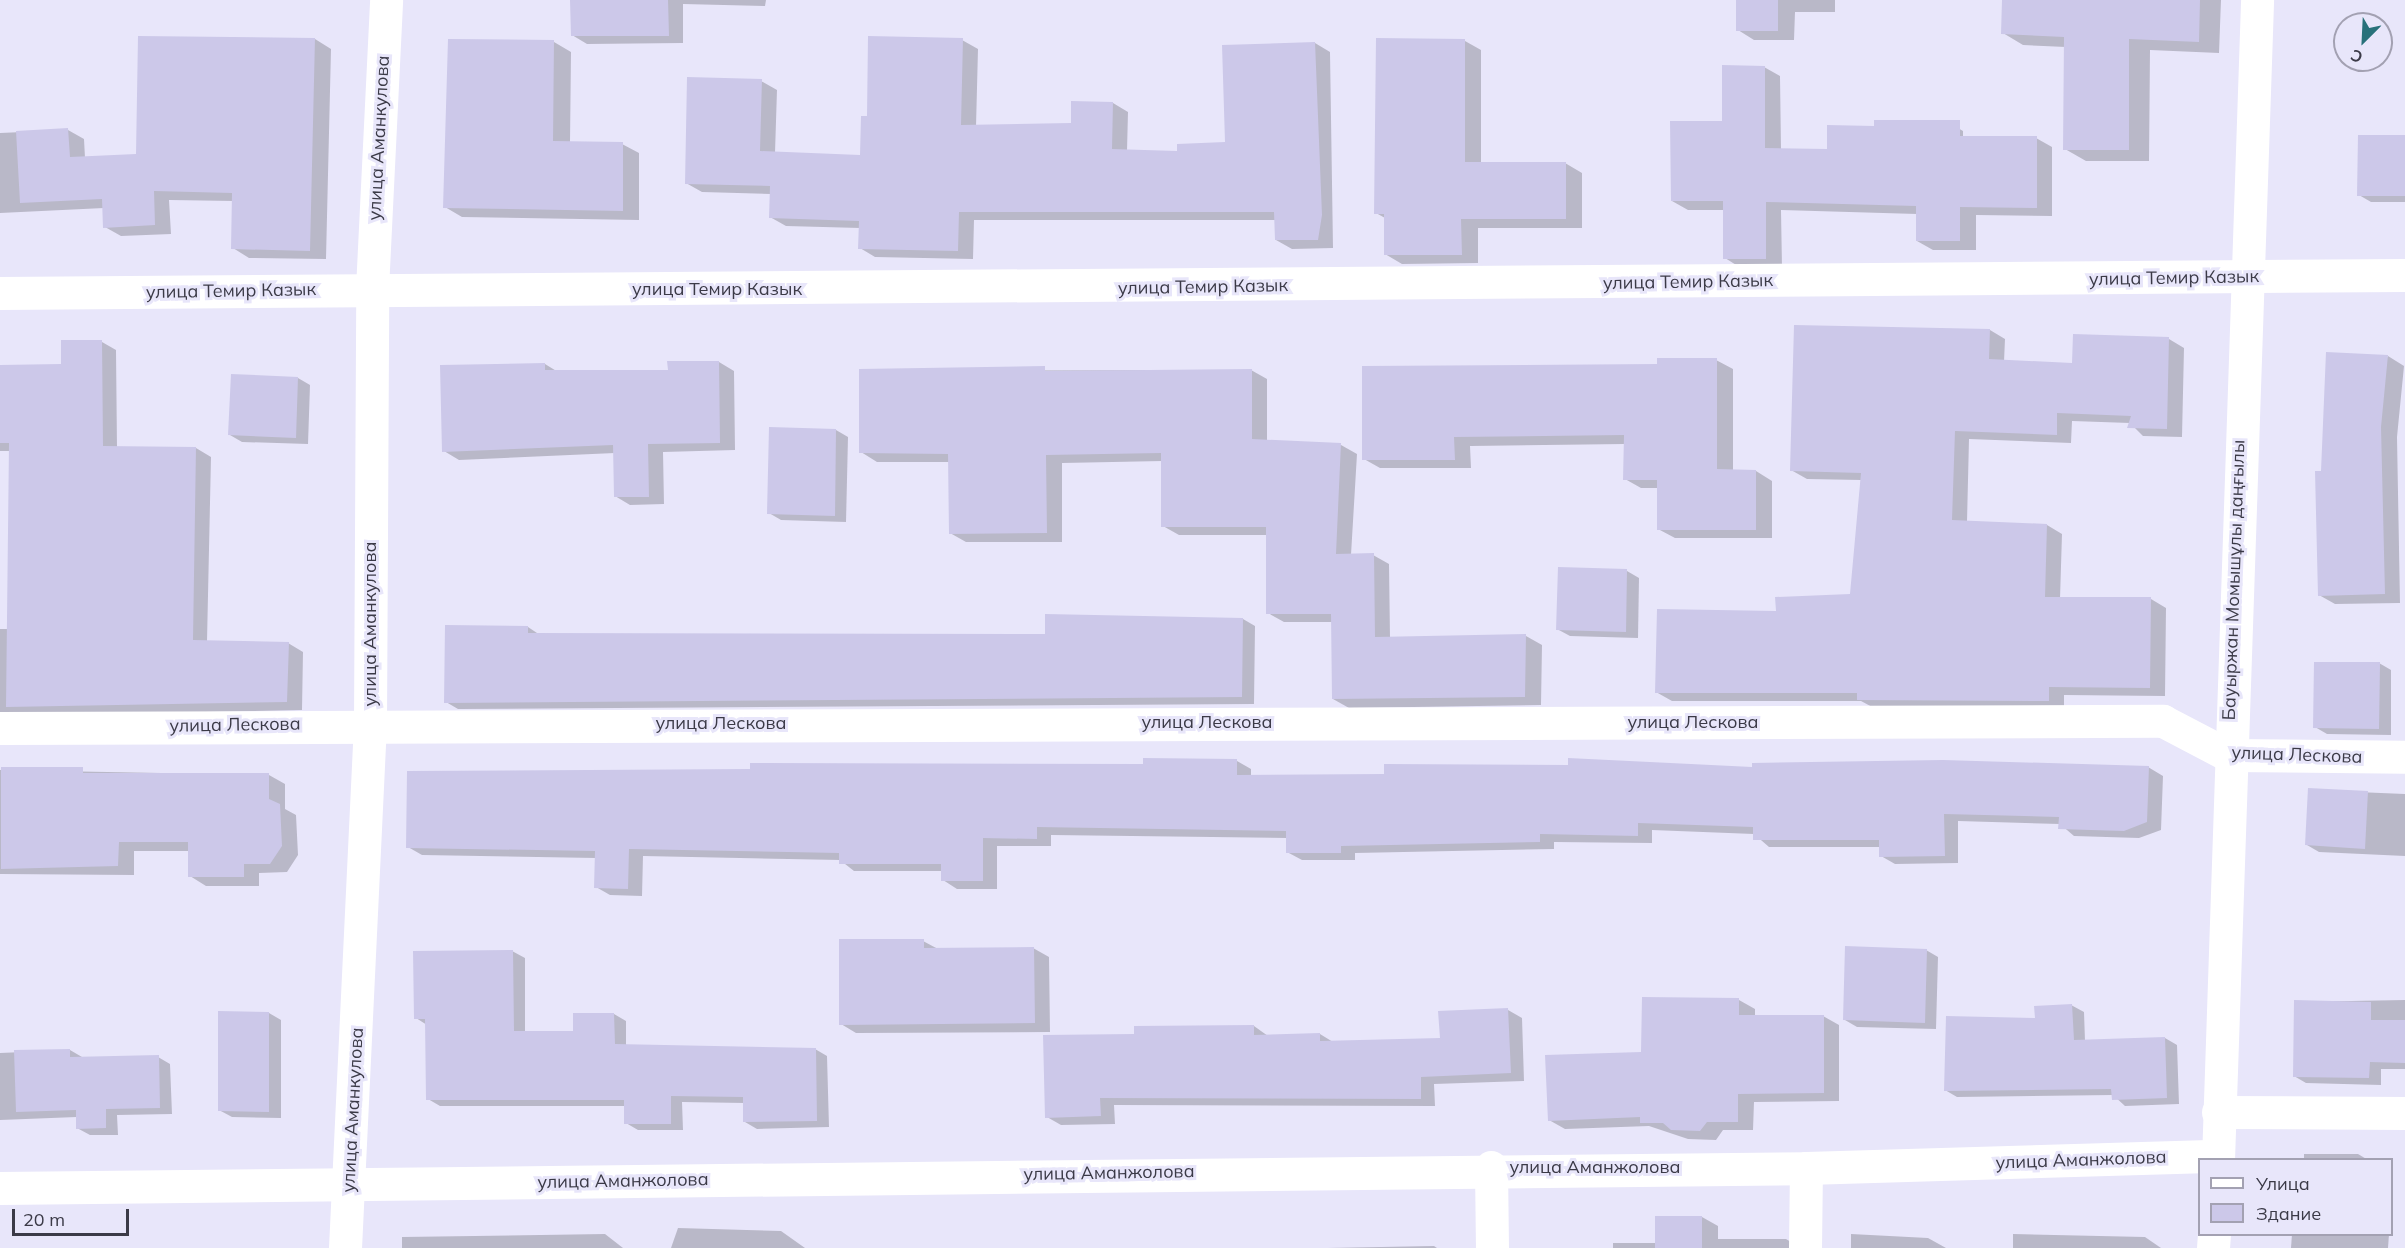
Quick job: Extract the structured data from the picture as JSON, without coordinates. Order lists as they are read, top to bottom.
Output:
{
  "streets": {
    "street": [
      "улица Аманкулова",
      "улица Темир Казык",
      "Бауыржан Момышұлы даңғылы",
      "улица Лескова",
      "улица Аманжолова"
    ]
  },
  "crossings": [
    ["улица Аманкулова", "улица Темир Казык"],
    ["улица Аманкулова", "улица Лескова"],
    ["улица Аманкулова", "улица Аманжолова"],
    ["улица Темир Казык", "Бауыржан Момышұлы даңғылы"],
    ["Бауыржан Момышұлы даңғылы", "улица Лескова"]
  ],
  "legend": ["Улица", "Здание"],
  "scale_bar": "20 m",
  "north": "bottom left"
}
